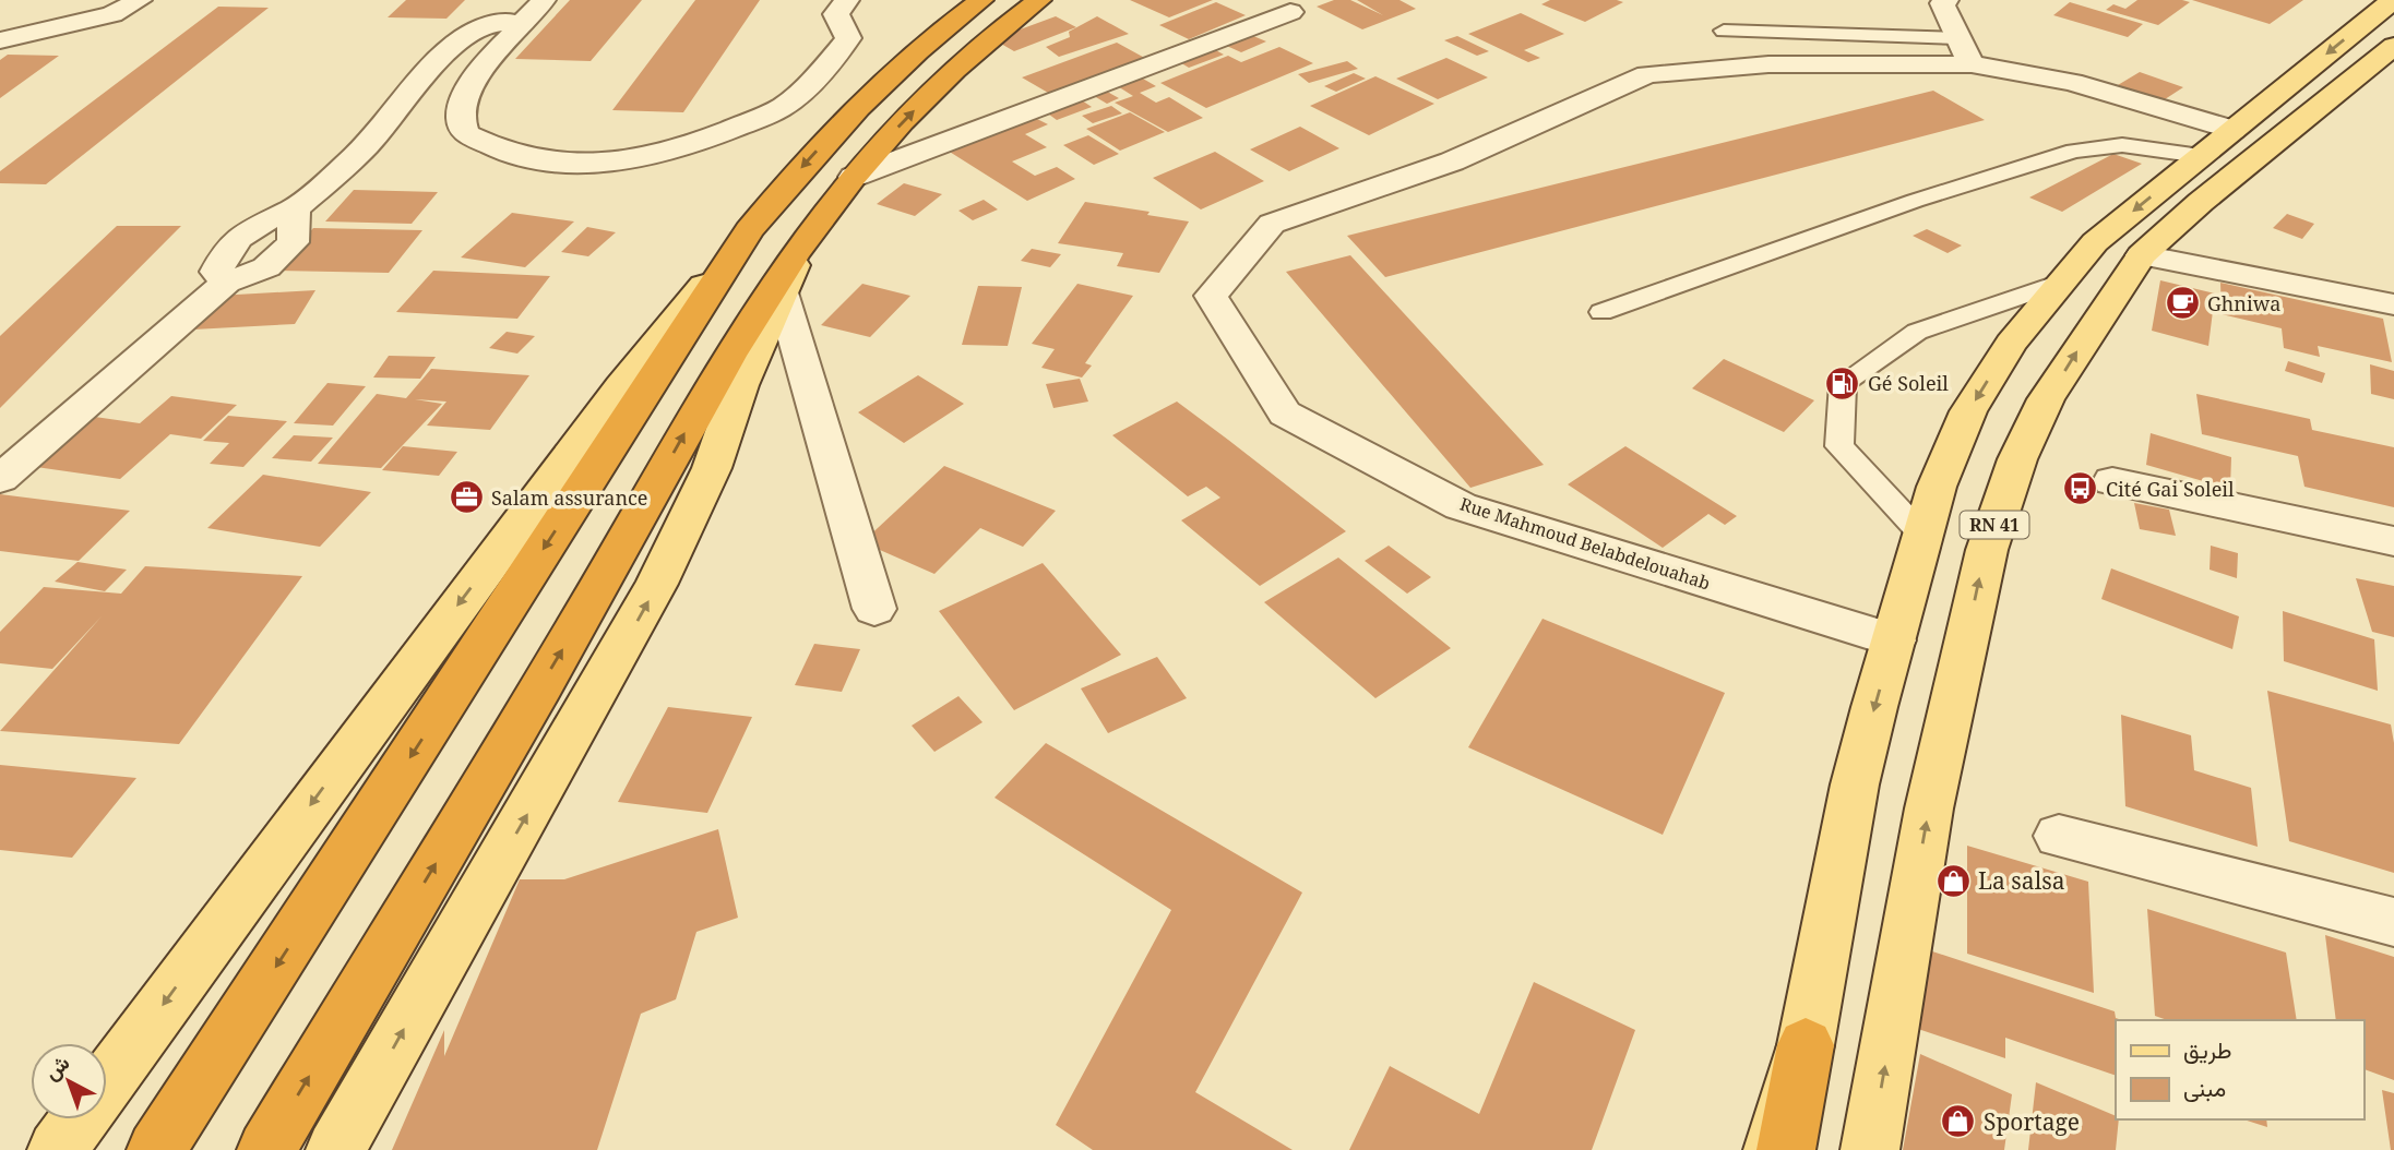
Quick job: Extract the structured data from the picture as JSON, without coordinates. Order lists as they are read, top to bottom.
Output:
{
  "streets": {
    "main road": ["RN 41"],
    "street": ["Rue Mahmoud Belabdelouahab"]
  },
  "places": {
    "cafe": ["Ghniwa"],
    "fuel station": ["Gé Soleil"],
    "bus stop": ["Cité Gai Soleil"],
    "office": ["Salam assurance"],
    "shop": ["La salsa", "Sportage"]
  },
  "legend": ["طريق", "مبنى"],
  "north": "top left"
}
